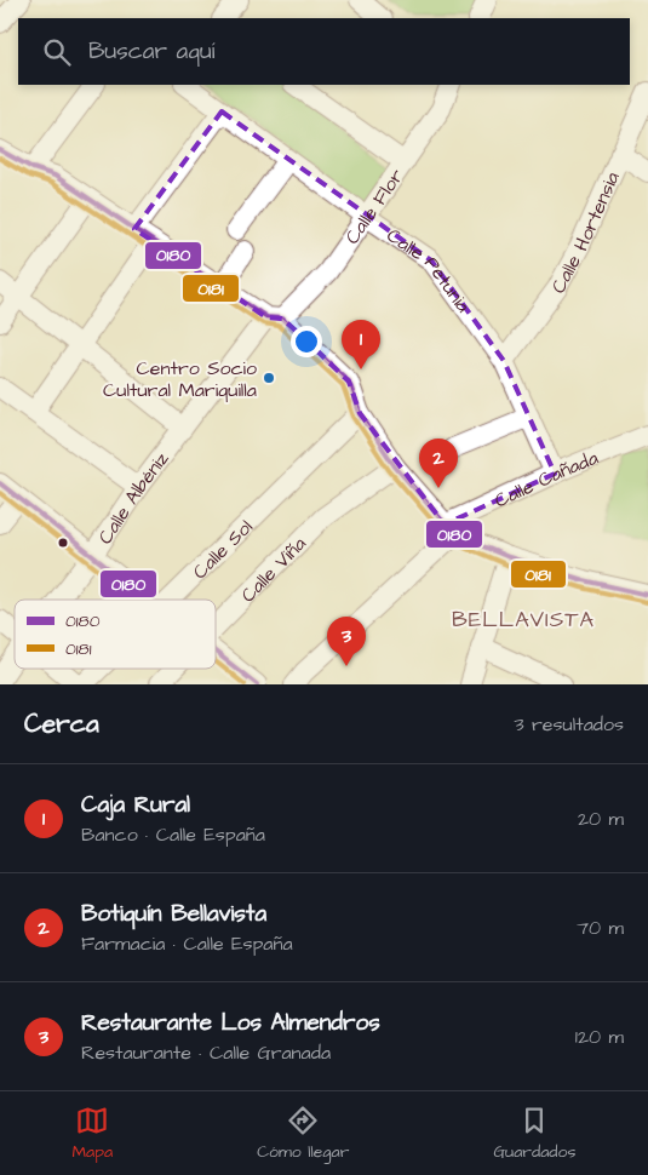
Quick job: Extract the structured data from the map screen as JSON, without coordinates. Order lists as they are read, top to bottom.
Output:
{
  "streets": {
    "street": [
      "Calle Flor",
      "Calle Hortensia",
      "Calle Petunia",
      "Calle Cañada",
      "Calle Albéniz",
      "Calle Sol",
      "Calle Viña"
    ]
  },
  "crossings": [
    ["Calle Flor", "Calle Petunia"],
    ["Calle Flor", "Calle Albéniz"],
    ["Calle Hortensia", "Calle Petunia"],
    ["Calle Petunia", "Calle Cañada"]
  ],
  "districts": ["BELLAVISTA"],
  "places": ["Centro Socio Cultural Mariquilla"],
  "lines": ["transit line 0180", "transit line 0181"],
  "legend": ["0180", "0181"],
  "page": {
    "search": "Buscar aquí",
    "pins": ["1", "2", "3"],
    "heading": ["Cerca", "3 resultados"],
    "list": [
      {
        "mark": "1",
        "name": "Caja Rural",
        "note": "Banco · Calle España",
        "value": "20 m"
      },
      {
        "mark": "2",
        "name": "Botiquín Bellavista",
        "note": "Farmacia · Calle España",
        "value": "70 m"
      },
      {
        "mark": "3",
        "name": "Restaurante Los Almendros",
        "note": "Restaurante · Calle Granada",
        "value": "120 m"
      }
    ],
    "nav": ["Mapa", "Cómo llegar", "Guardados"]
  }
}
